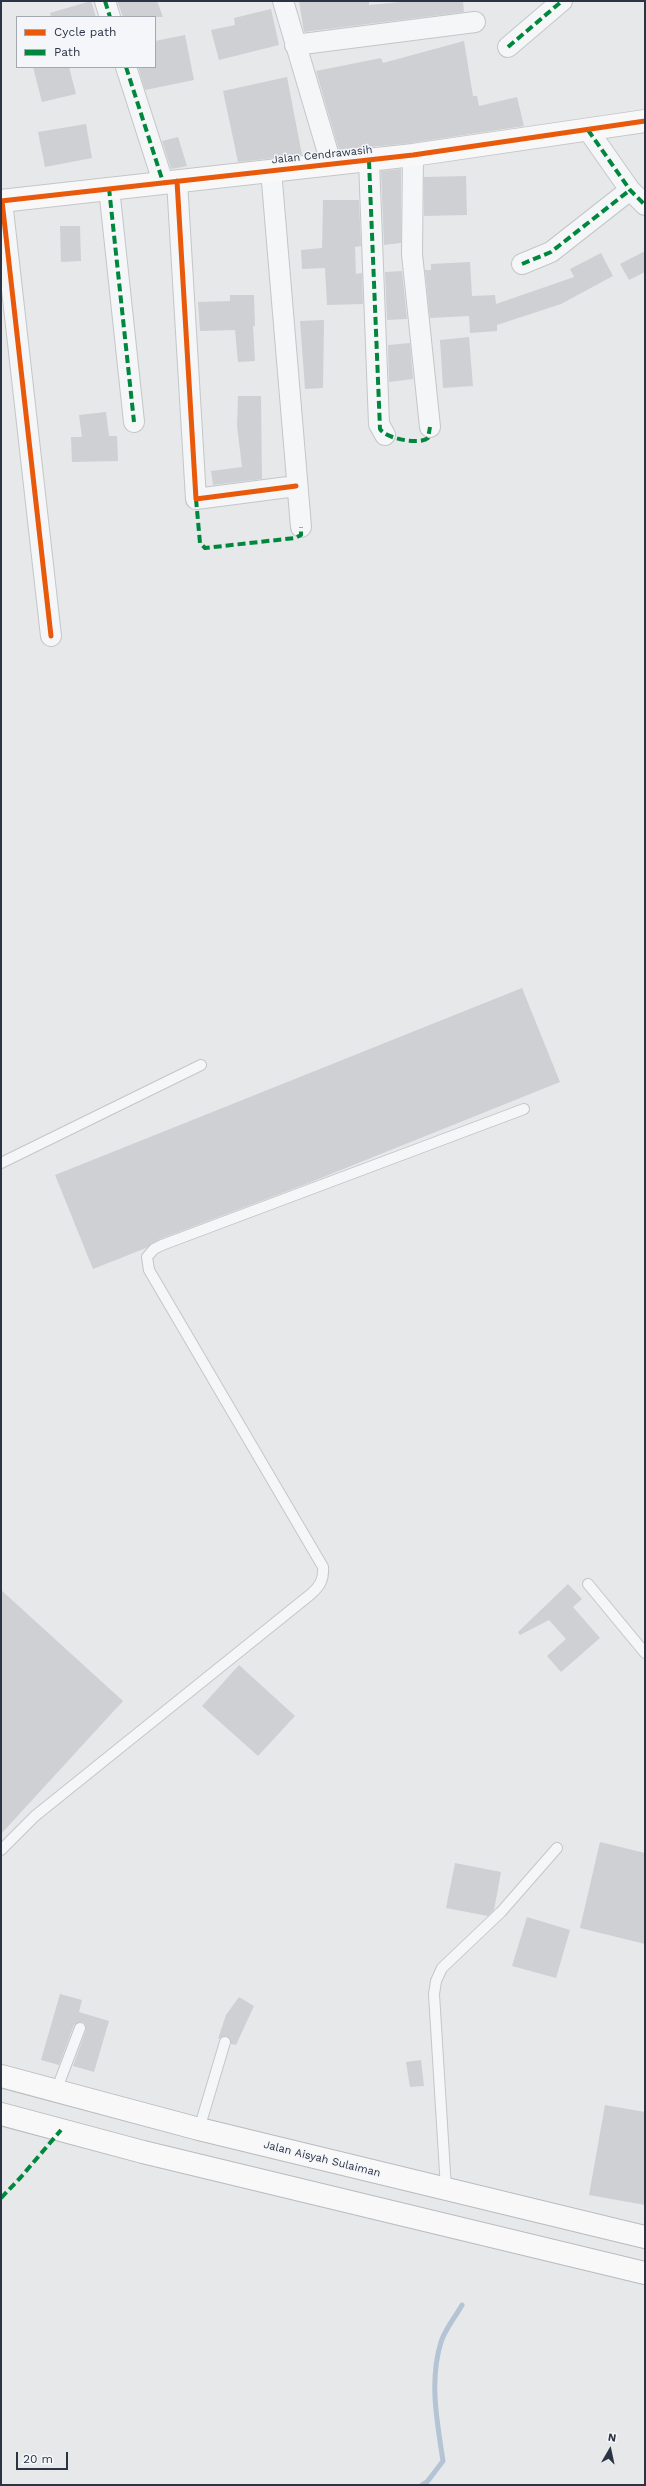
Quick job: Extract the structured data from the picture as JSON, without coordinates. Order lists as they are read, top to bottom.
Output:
{
  "streets": {
    "main road": ["Jalan Cendrawasih", "Jalan Aisyah Sulaiman"]
  },
  "legend": ["Cycle path", "Path"],
  "scale_bar": "20 m",
  "north": "top"
}
